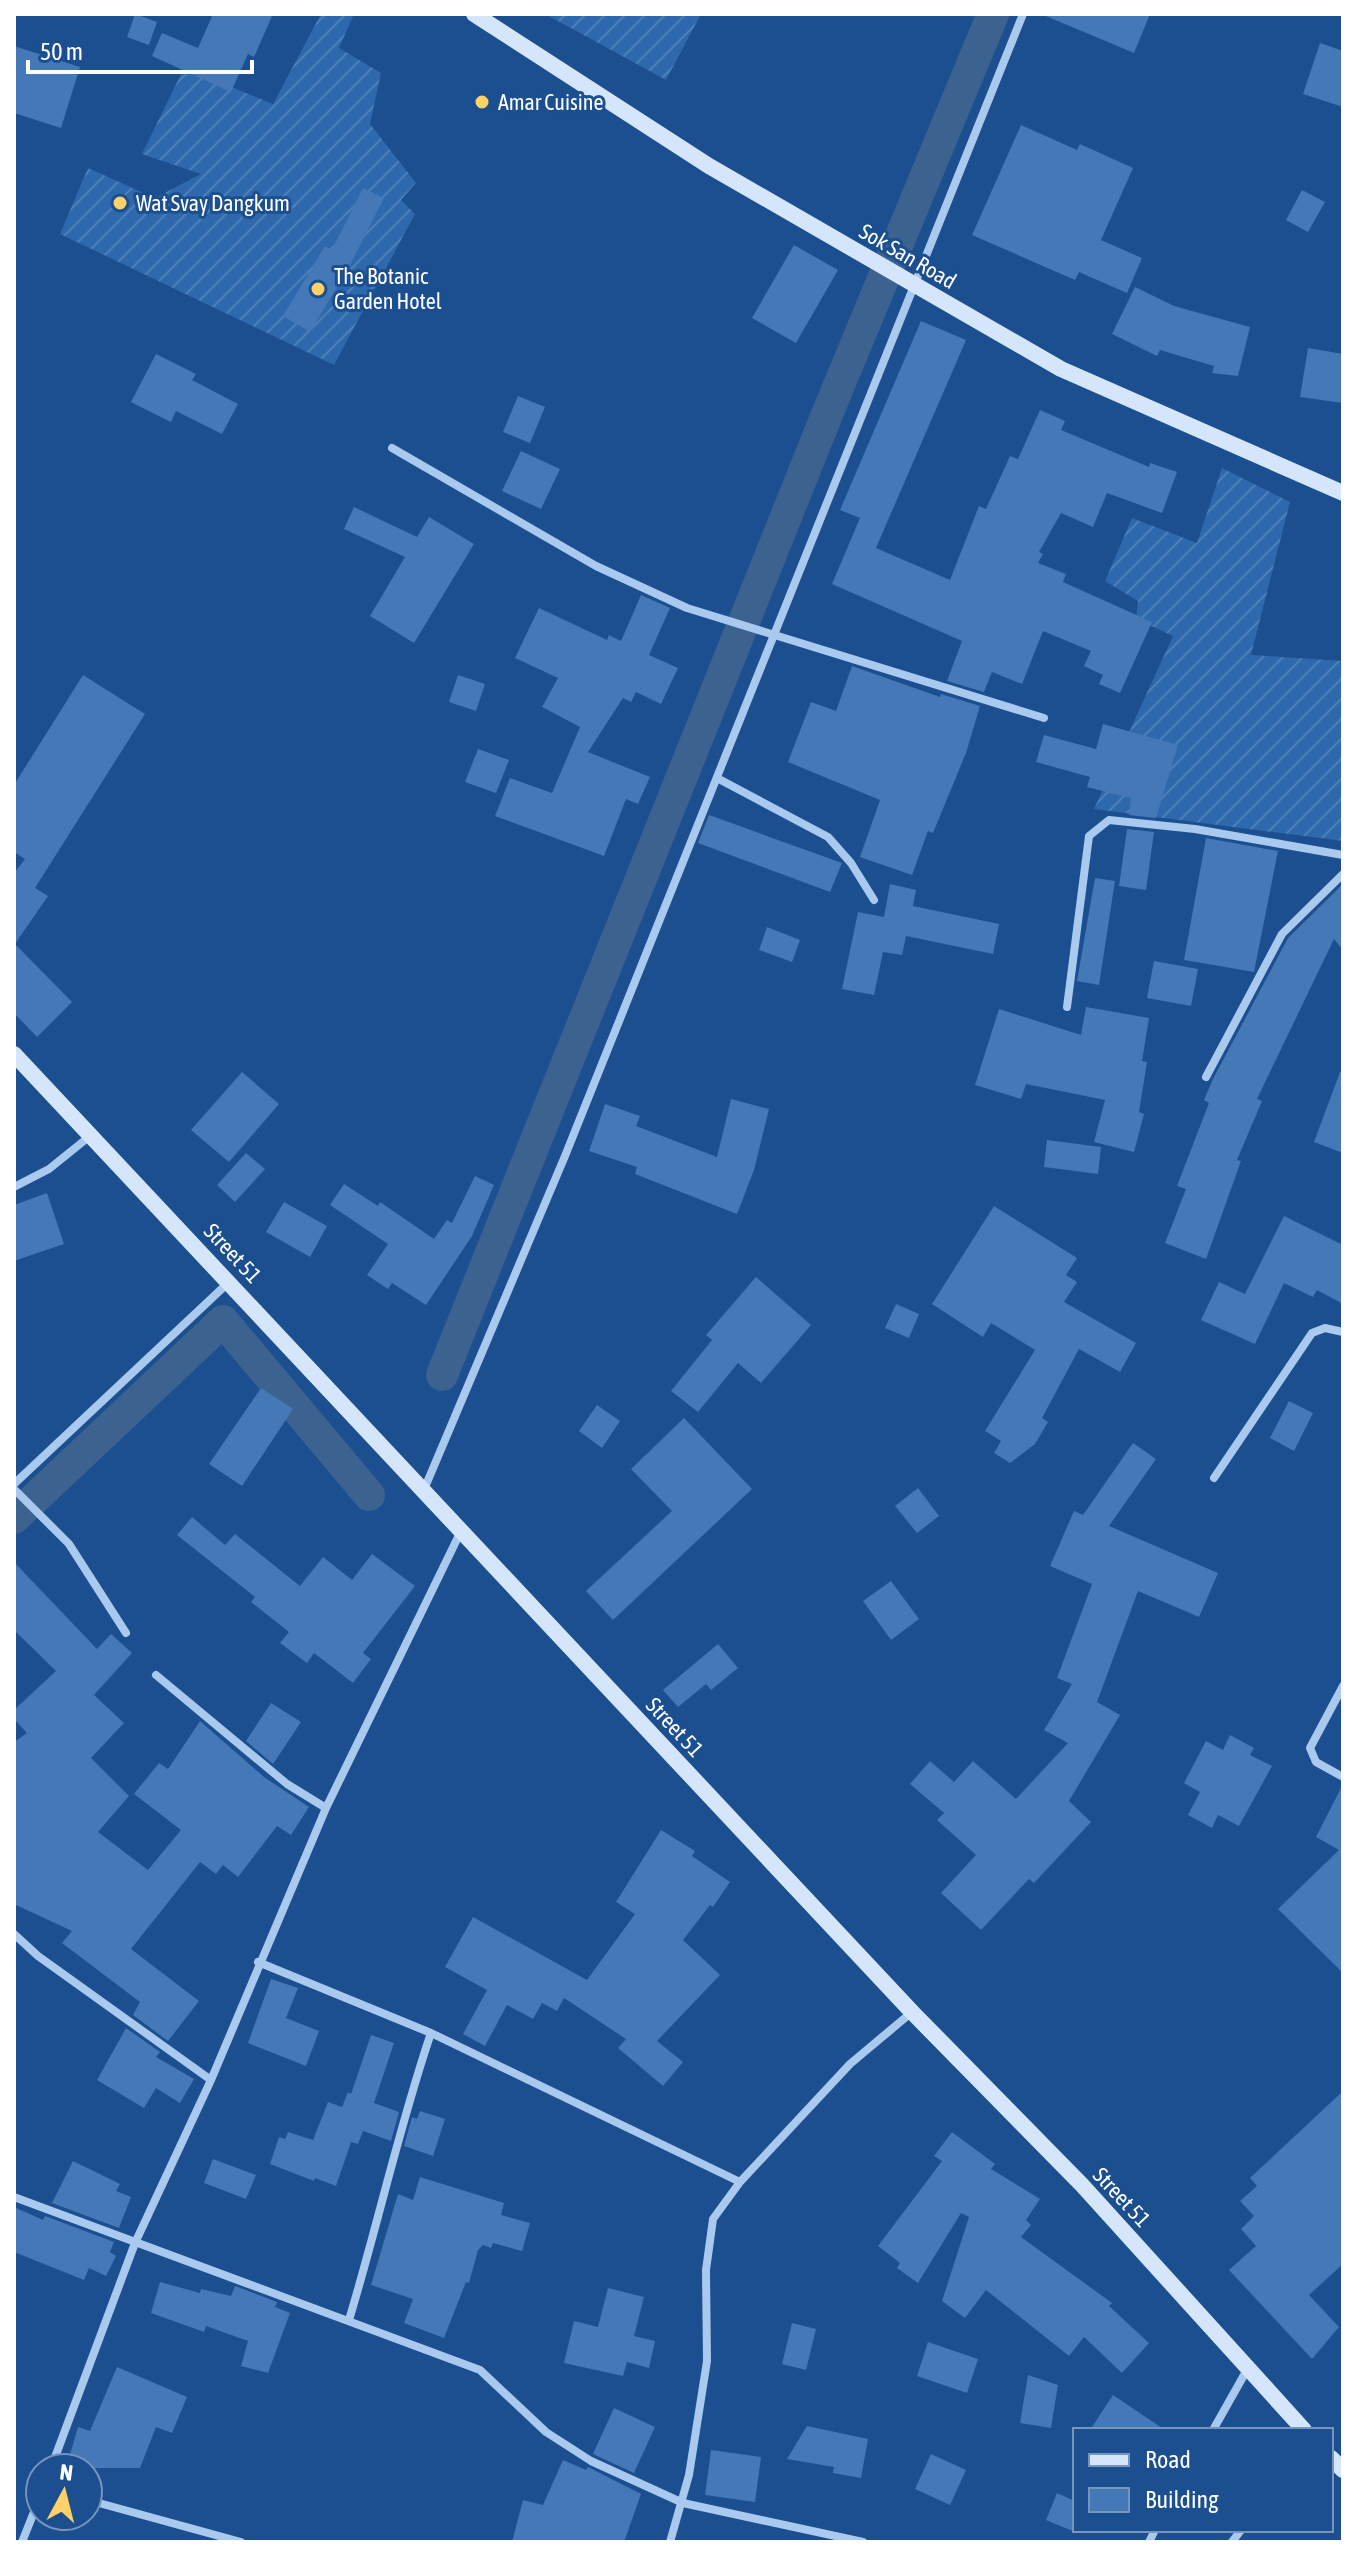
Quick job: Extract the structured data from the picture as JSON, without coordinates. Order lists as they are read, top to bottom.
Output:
{
  "streets": {
    "main road": ["Sok San Road", "Street 51"]
  },
  "places": ["Amar Cuisine", "Wat Svay Dangkum", "The Botanic Garden Hotel"],
  "legend": ["Road", "Building"],
  "scale_bar": "50 m",
  "north": "top"
}
